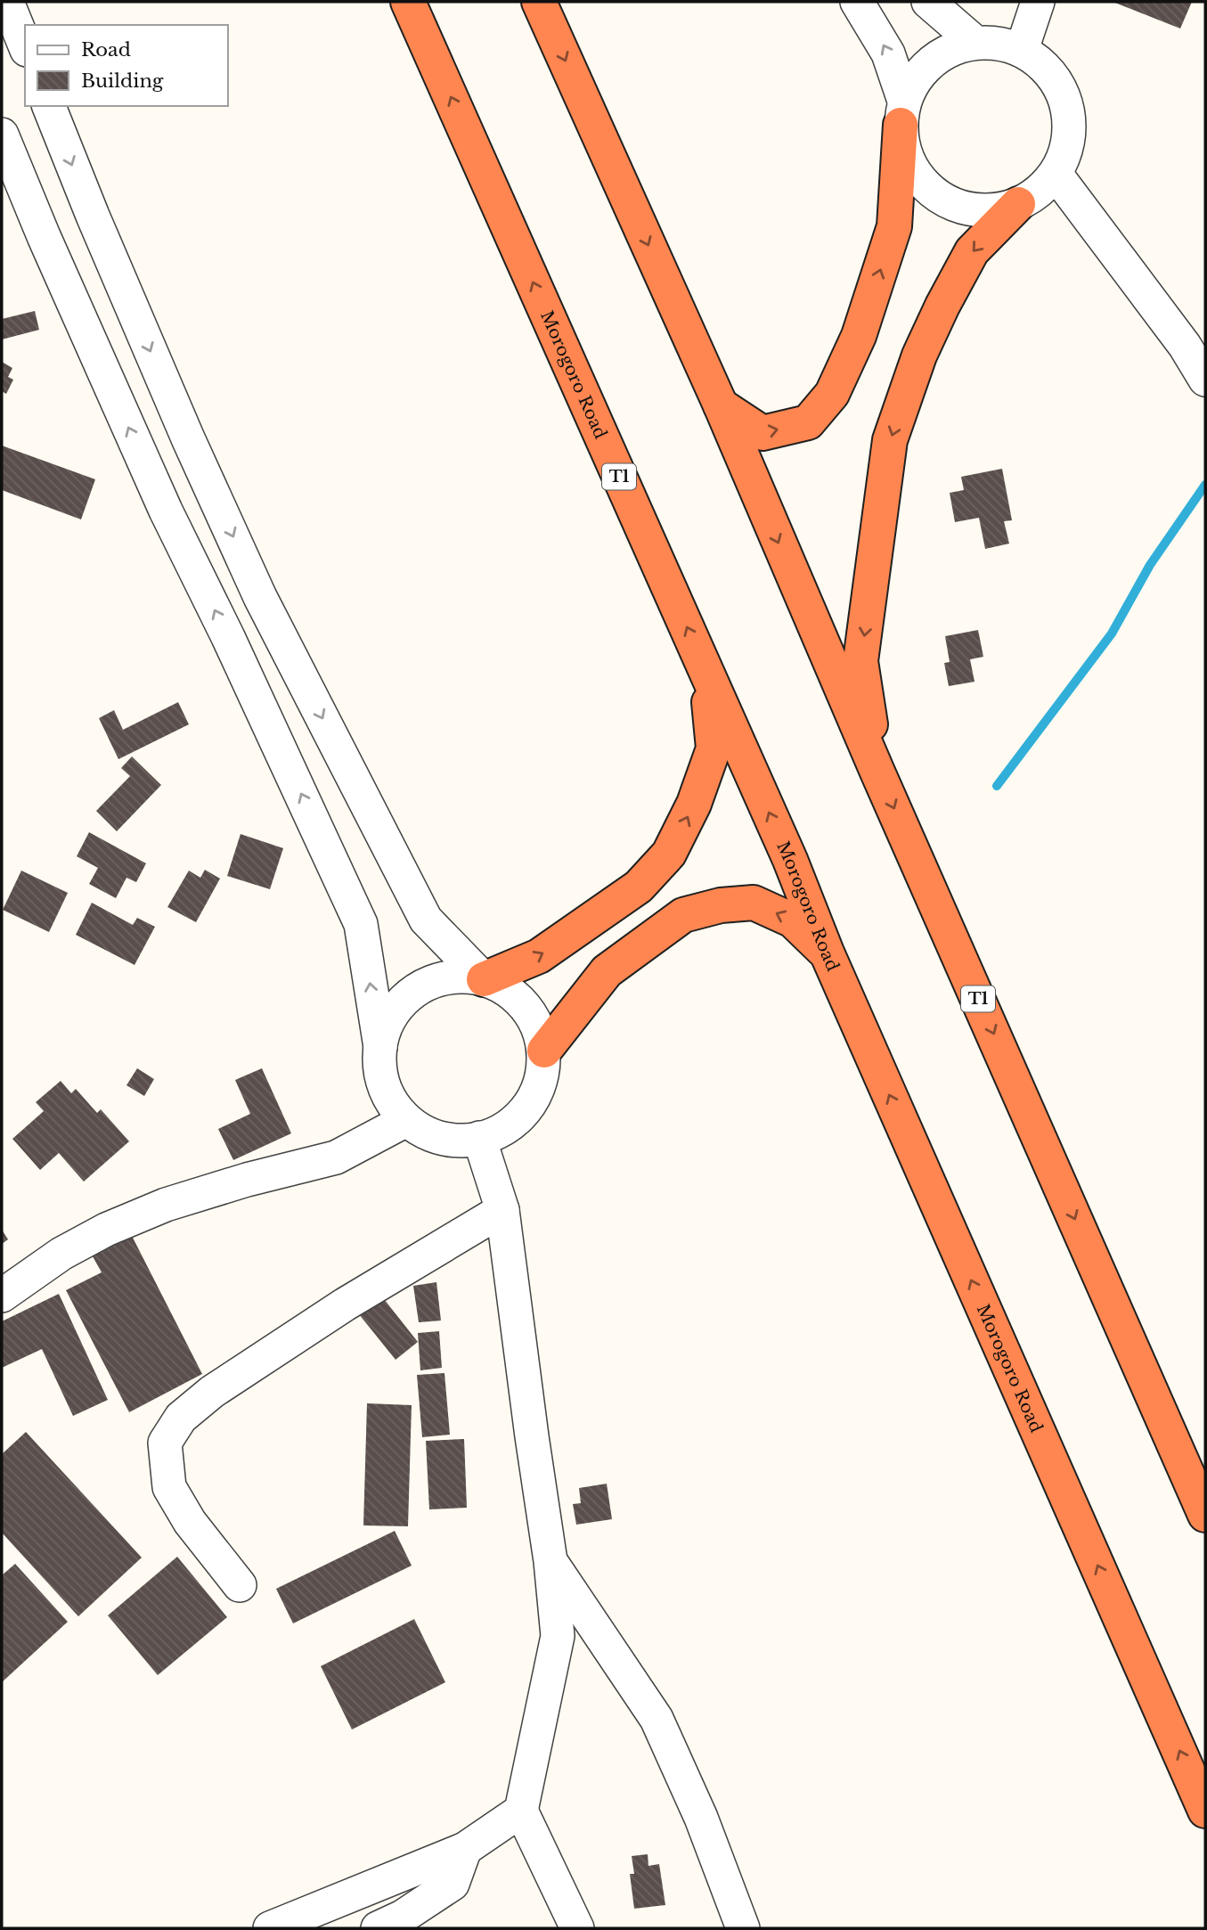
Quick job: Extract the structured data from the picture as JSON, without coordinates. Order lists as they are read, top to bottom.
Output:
{
  "streets": {
    "highway": ["Morogoro Road", "T1"]
  },
  "legend": ["Road", "Building"]
}
